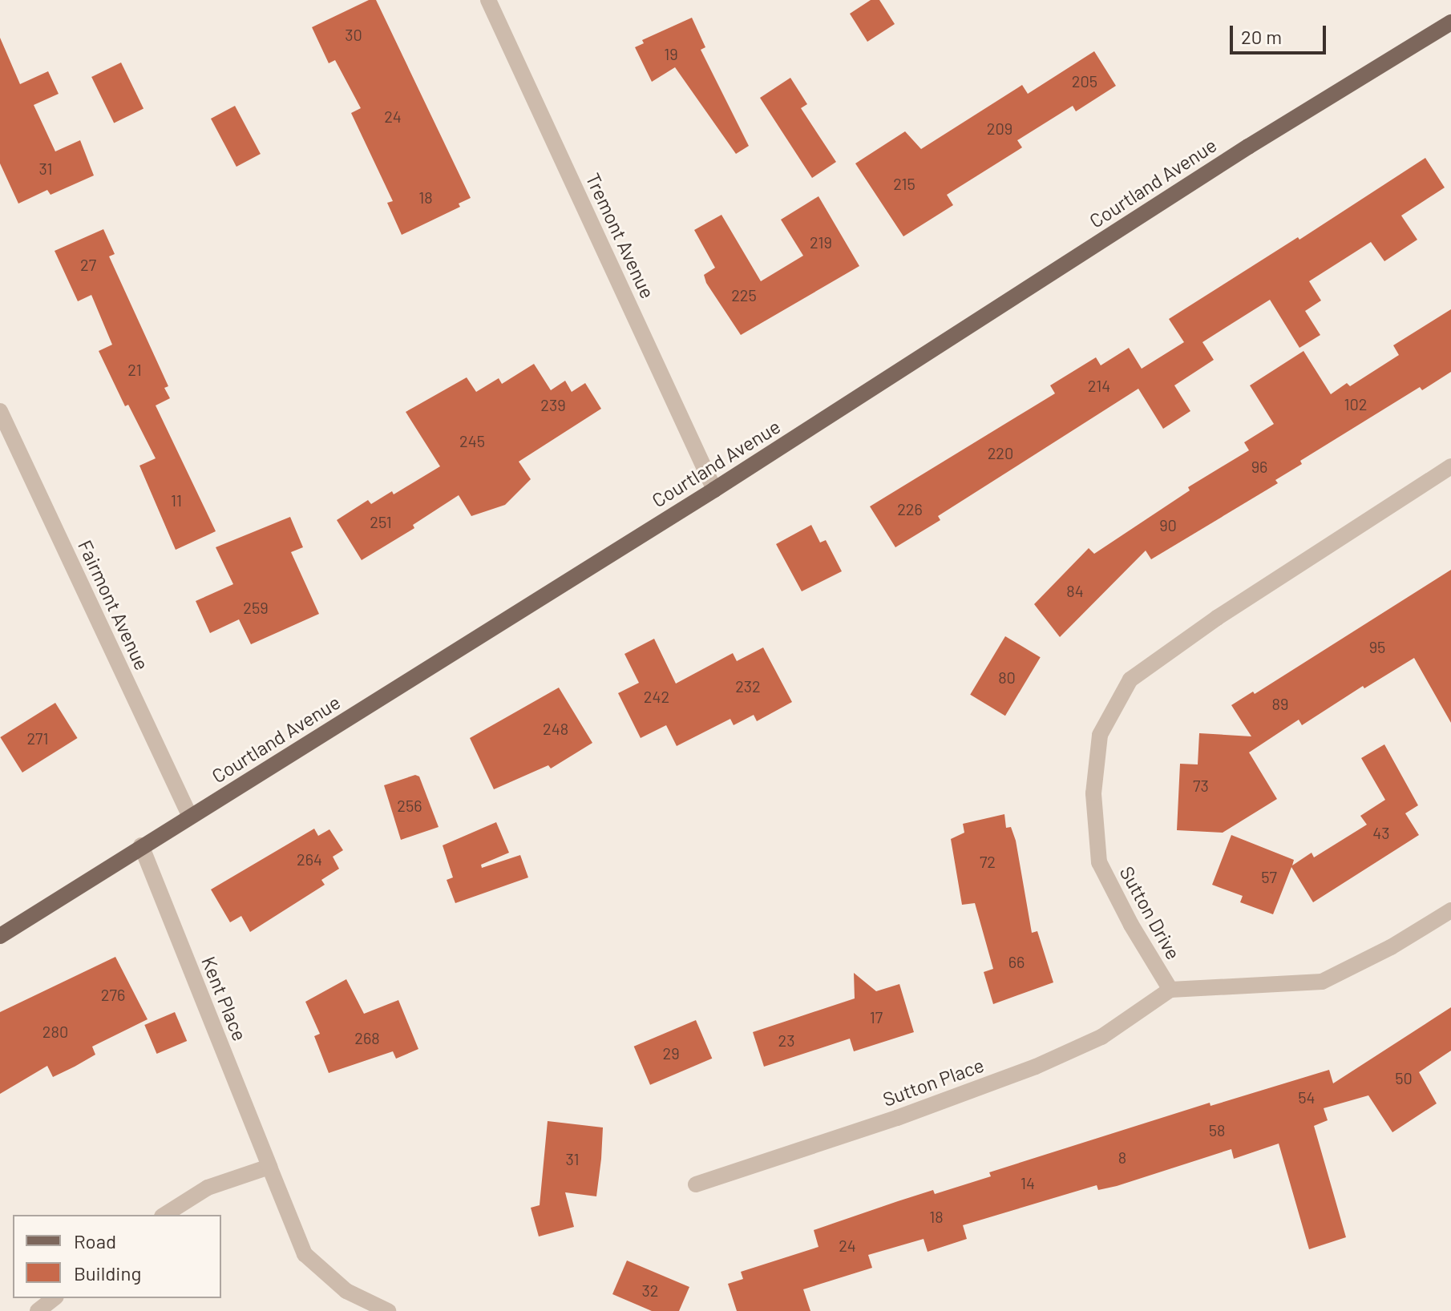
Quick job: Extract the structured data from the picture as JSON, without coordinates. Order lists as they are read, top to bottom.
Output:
{
  "streets": {
    "main road": ["Courtland Avenue"],
    "street": [
      "Tremont Avenue",
      "Fairmont Avenue",
      "Sutton Drive",
      "Kent Place",
      "Sutton Place"
    ]
  },
  "crossings": [
    ["Courtland Avenue", "Tremont Avenue"],
    ["Courtland Avenue", "Fairmont Avenue"],
    ["Courtland Avenue", "Kent Place"],
    ["Sutton Drive", "Sutton Place"]
  ],
  "house_numbers": [
    "30",
    "19",
    "205",
    "24",
    "209",
    "31",
    "215",
    "18",
    "219",
    "27",
    "225",
    "21",
    "214",
    "102",
    "239",
    "245",
    "220",
    "96",
    "11",
    "226",
    "251",
    "90",
    "84",
    "259",
    "95",
    "80",
    "232",
    "242",
    "89",
    "248",
    "271",
    "73",
    "256",
    "43",
    "264",
    "72",
    "57",
    "66",
    "276",
    "17",
    "280",
    "268",
    "23",
    "29",
    "50",
    "54",
    "58",
    "8",
    "31",
    "14",
    "18",
    "24",
    "32"
  ],
  "legend": ["Road", "Building"],
  "scale_bar": "20 m"
}
